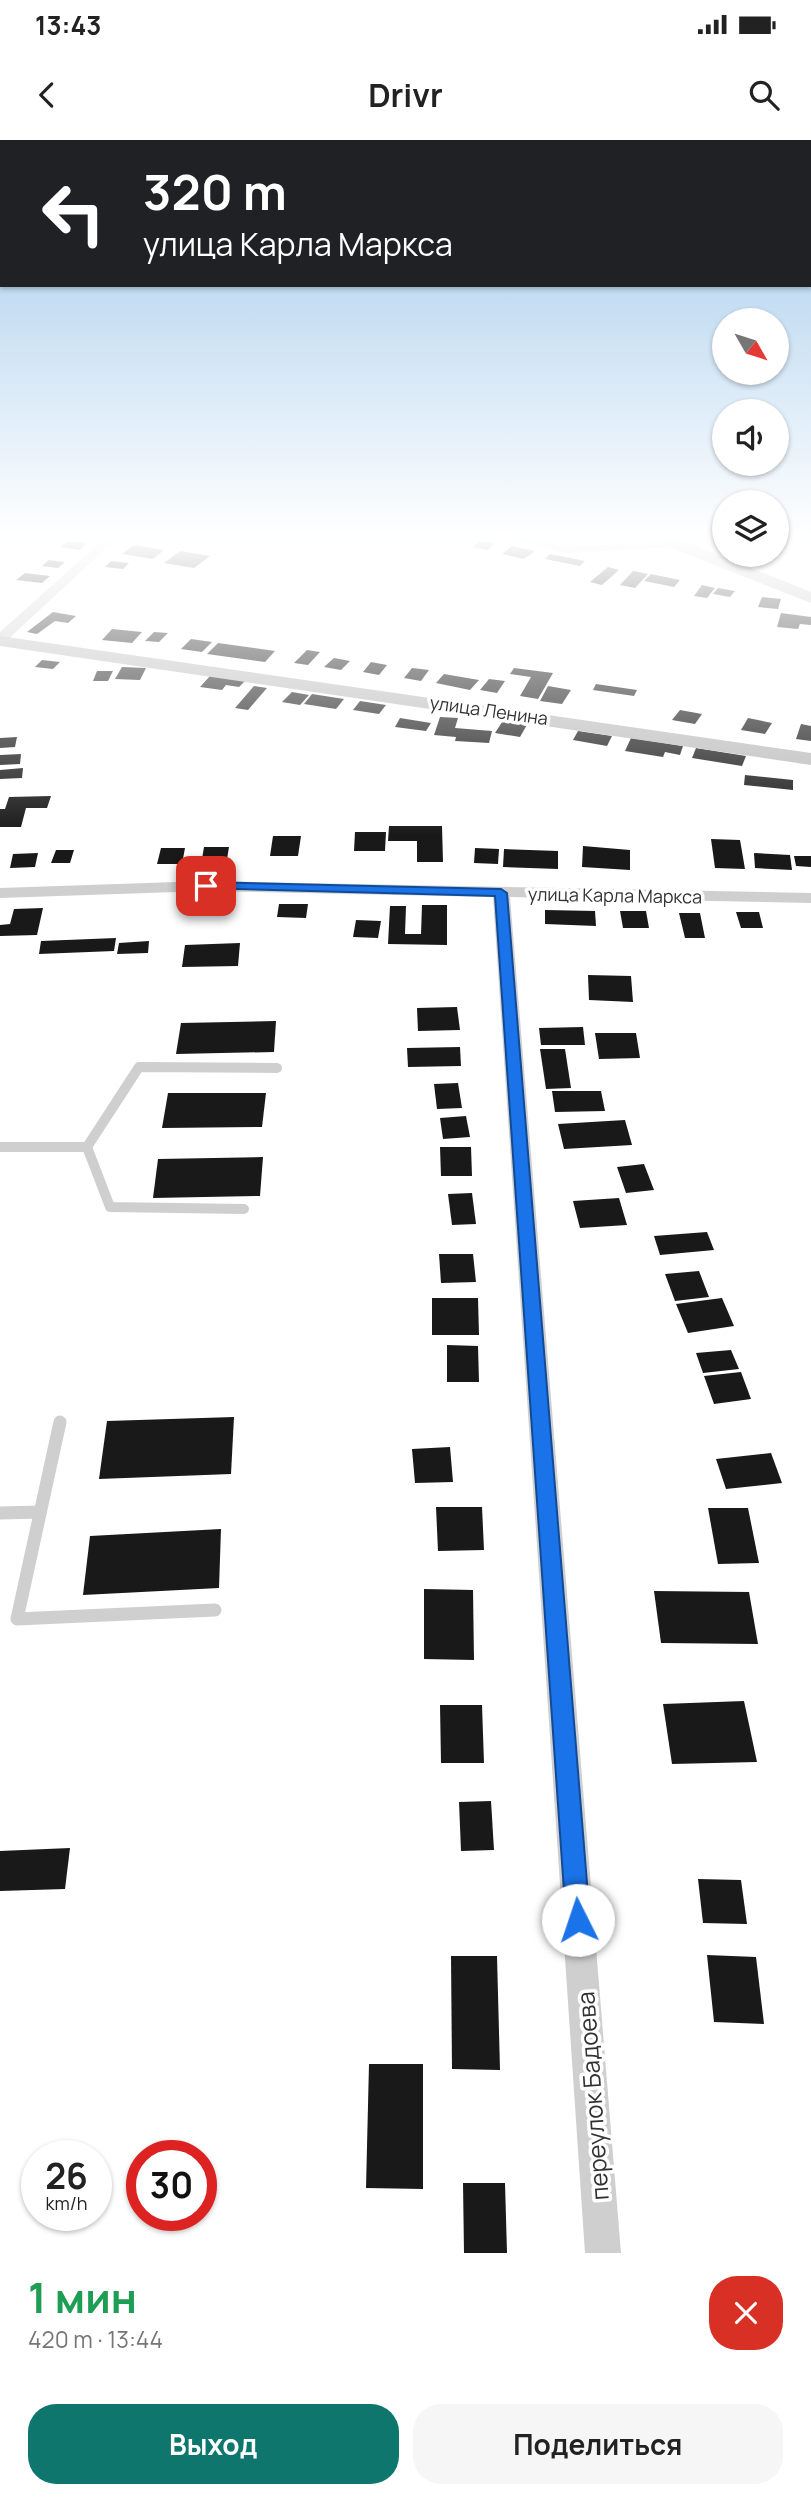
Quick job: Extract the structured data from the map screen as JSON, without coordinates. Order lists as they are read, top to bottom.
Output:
{
  "streets": {
    "street": ["улица Ленина", "улица Карла Маркса", "переулок Бадоева"]
  },
  "crossings": [
    ["улица Карла Маркса", "переулок Бадоева"]
  ],
  "north": "bottom right",
  "page": {
    "status": "13:43",
    "header": "Drivr",
    "turn": ["320 m", "улица Карла Маркса"],
    "speed": "26 km/h",
    "limit": "30",
    "heading": ["1 мин", "420 m · 13:44"],
    "buttons": ["Выход", "Поделиться"]
  }
}
